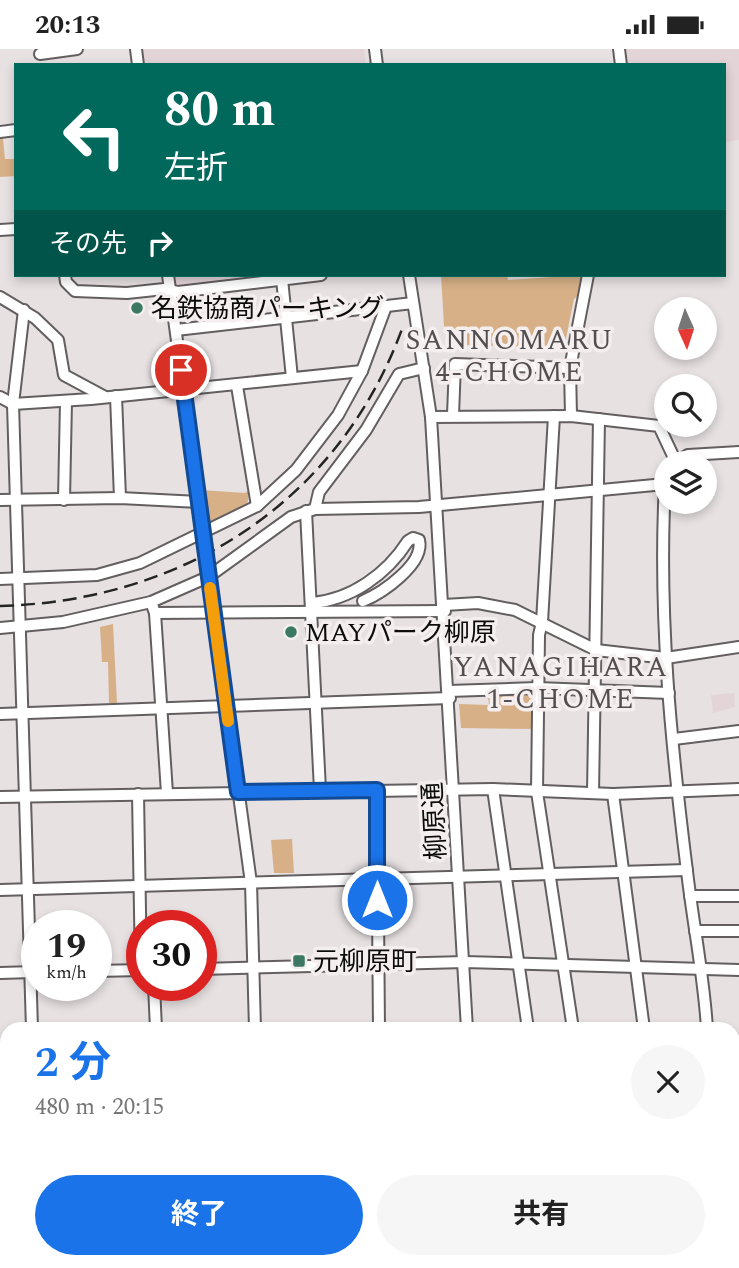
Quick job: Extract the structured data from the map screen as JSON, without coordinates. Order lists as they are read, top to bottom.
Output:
{
  "streets": {
    "street": ["柳原通"]
  },
  "districts": ["SANNOMARU 4-CHOME", "YANAGIHARA 1-CHOME"],
  "places": {
    "other": ["名鉄協商パーキング", "MAYパーク柳原"],
    "transit": ["元柳原町"]
  },
  "north": "bottom",
  "page": {
    "status": "20:13",
    "turn": ["80 m", "左折"],
    "then": "その先",
    "speed": "19 km/h",
    "limit": "30",
    "heading": ["2 分", "480 m · 20:15"],
    "buttons": ["終了", "共有"]
  }
}
